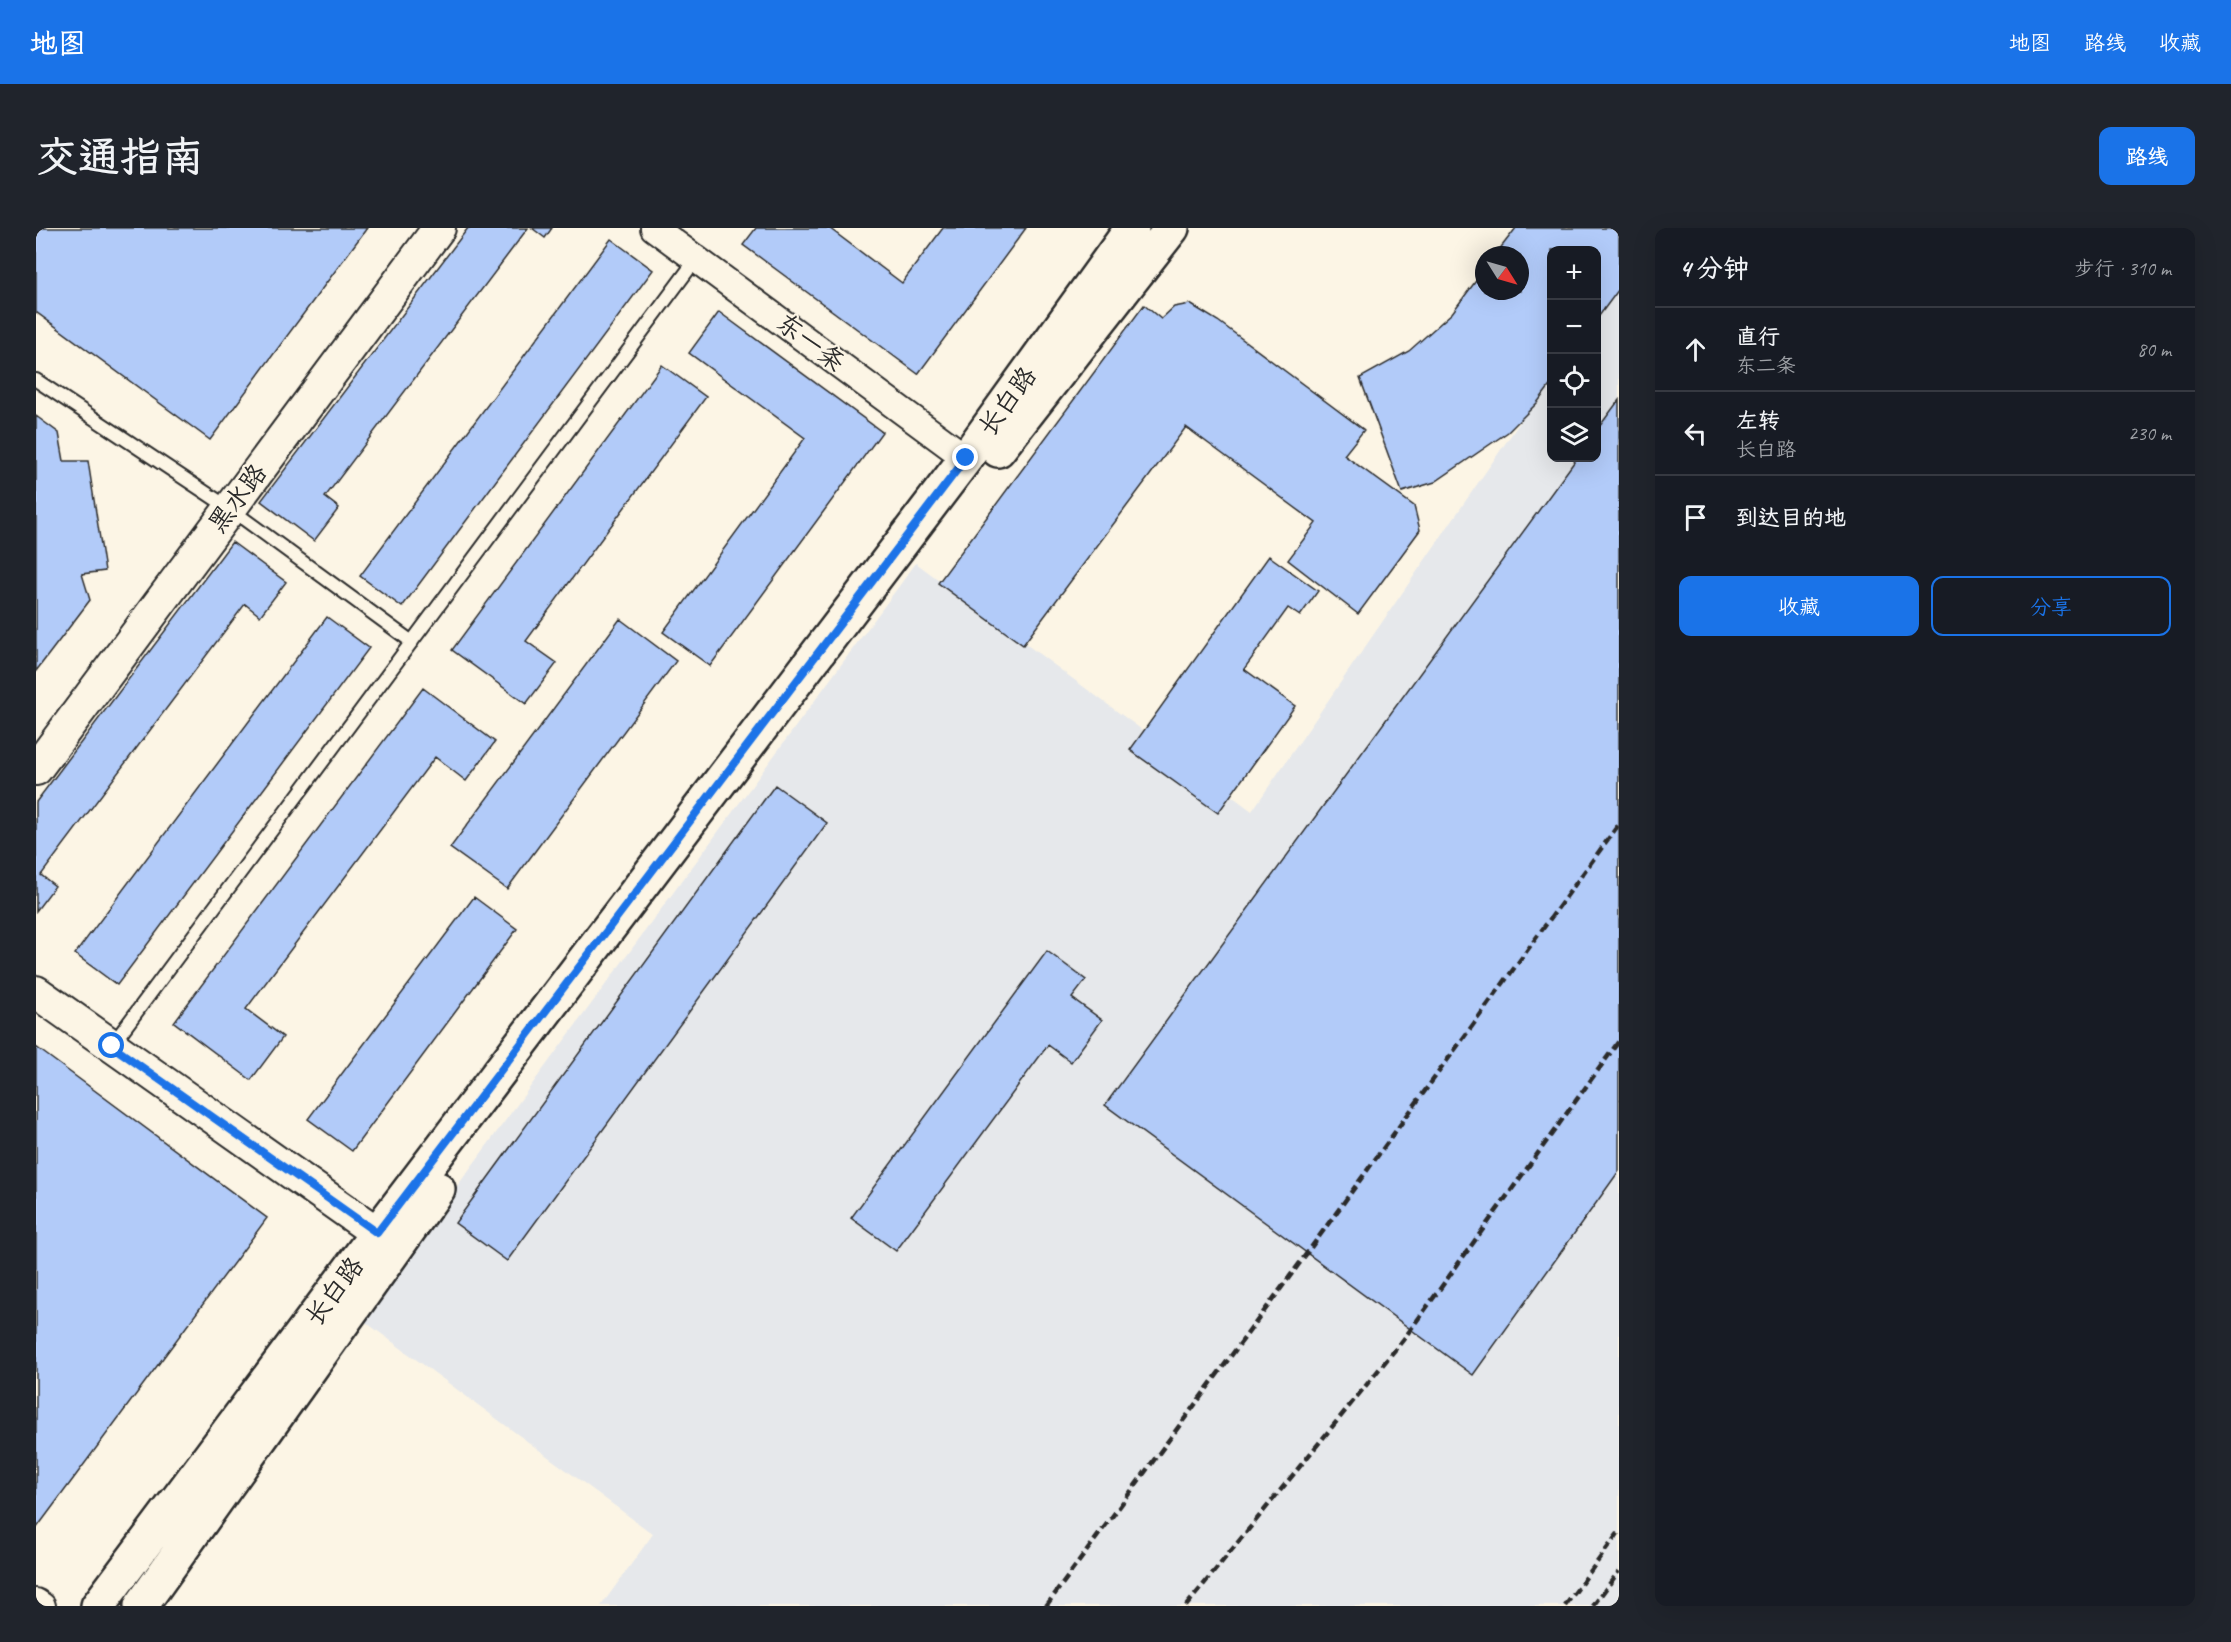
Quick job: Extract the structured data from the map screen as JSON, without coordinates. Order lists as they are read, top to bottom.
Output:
{
  "streets": {
    "main road": ["长白路"],
    "street": ["东一条", "黑水路"]
  },
  "crossings": [
    ["东一条", "长白路"]
  ],
  "north": "bottom right",
  "page": {
    "header": "地图",
    "nav": ["地图", "路线", "收藏"],
    "buttons": [
      "路线",
      ["收藏", "分享"]
    ],
    "title": "交通指南",
    "heading": ["4 分钟", "步行 · 310 m"],
    "map_buttons": ["+", "−"],
    "list": [
      ["直行", "东二条", "80 m"],
      ["左转", "长白路", "230 m"],
      "到达目的地"
    ]
  }
}
